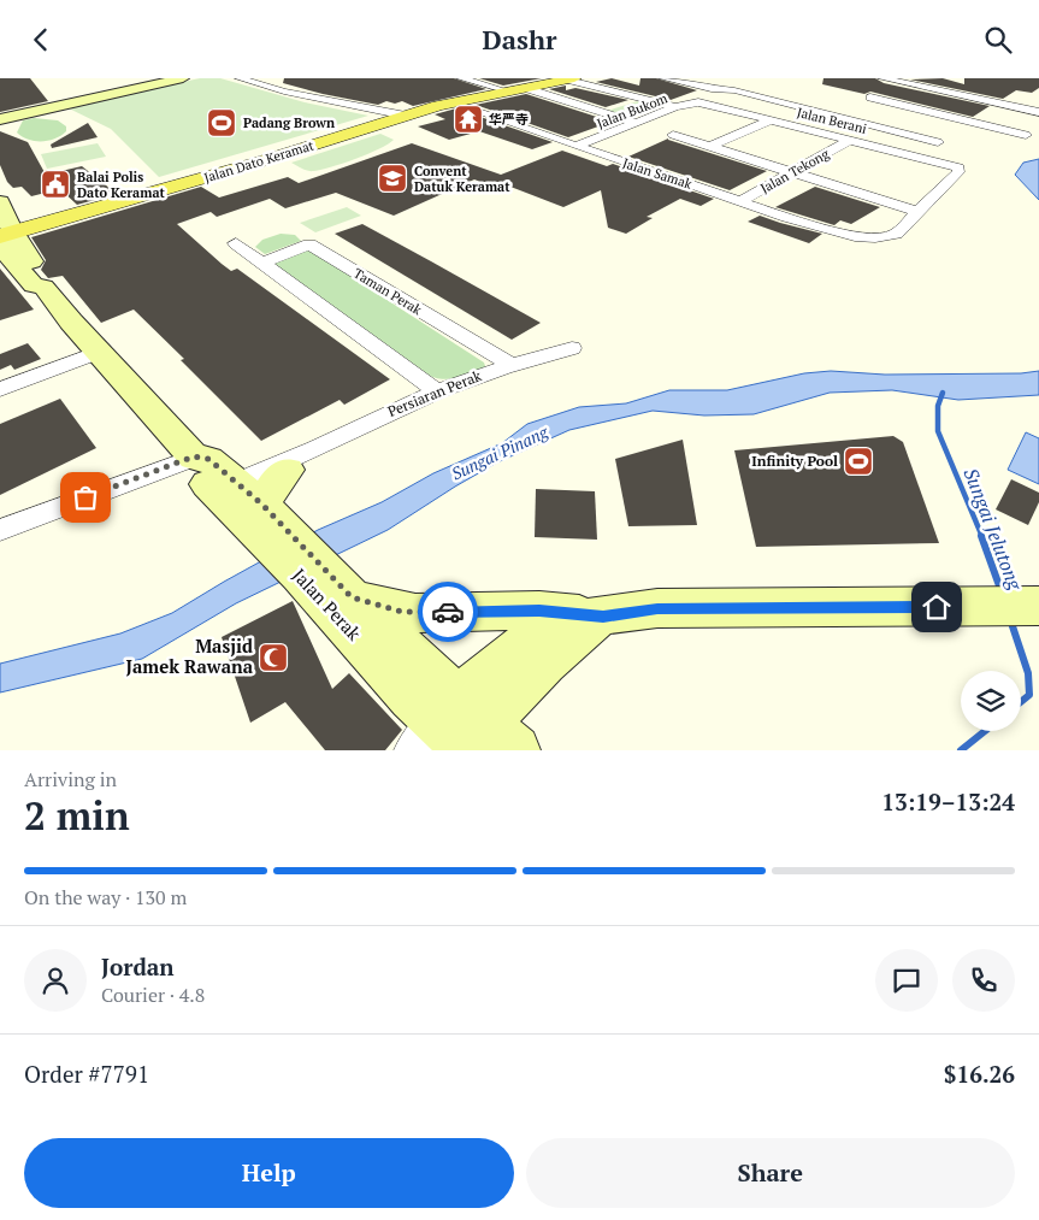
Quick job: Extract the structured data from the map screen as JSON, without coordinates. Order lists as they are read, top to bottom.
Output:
{
  "streets": {
    "main road": ["Jalan Dato Keramat", "Jalan Perak"],
    "street": [
      "Jalan Bukom",
      "Jalan Berani",
      "Jalan Tekong",
      "Jalan Samak",
      "Taman Perak",
      "Persiaran Perak"
    ]
  },
  "crossings": [
    ["Jalan Bukom", "Jalan Berani"],
    ["Jalan Bukom", "Jalan Samak"],
    ["Jalan Berani", "Jalan Tekong"],
    ["Jalan Berani", "Jalan Samak"],
    ["Jalan Dato Keramat", "Jalan Samak"],
    ["Jalan Dato Keramat", "Jalan Perak"],
    ["Jalan Tekong", "Jalan Samak"],
    ["Taman Perak", "Persiaran Perak"]
  ],
  "water": ["Sungai Pinang", "Sungai Jelutong"],
  "places": {
    "temple": ["华严寺"],
    "sports": ["Padang Brown", "Infinity Pool"],
    "school or university": ["Convent Datuk Keramat"],
    "public building": ["Balai Polis Dato Keramat"],
    "mosque": ["Masjid Jamek Rawana"]
  },
  "page": {
    "header": "Dashr",
    "heading": ["2 min", "Arriving in", "13:19–13:24"],
    "panel": [
      "Jordan",
      "Courier · 4.8",
      "Order #7791",
      "$16.26"
    ],
    "bar": "On the way · 130 m",
    "buttons": ["Help", "Share"]
  }
}
